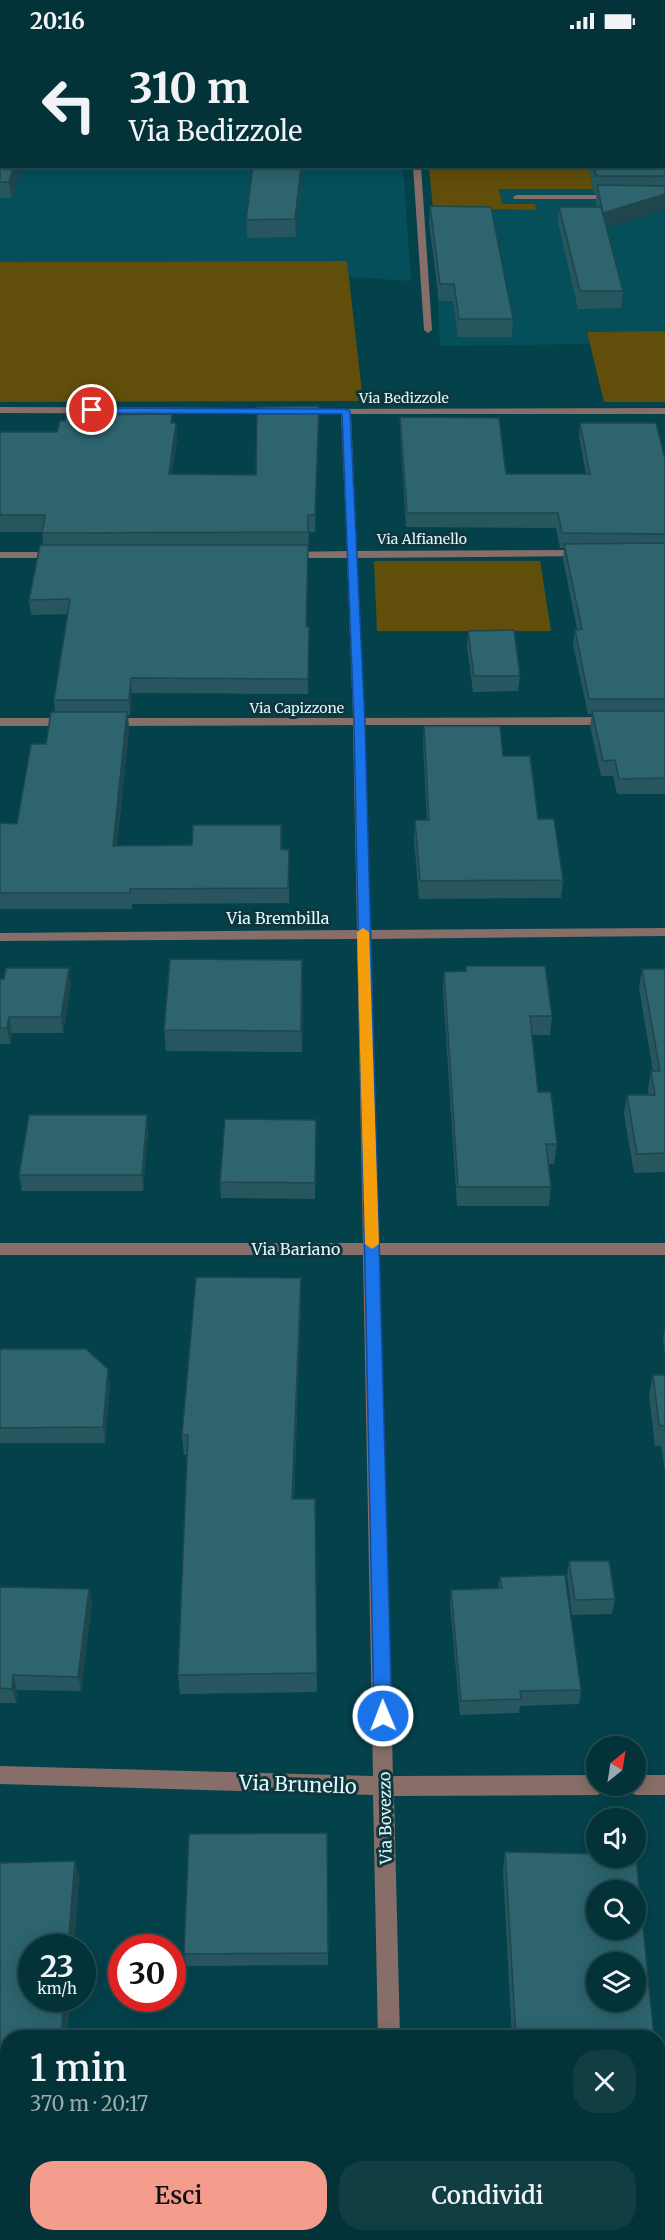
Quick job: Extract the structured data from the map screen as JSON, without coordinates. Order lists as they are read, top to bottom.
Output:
{
  "streets": {
    "street": [
      "Via Bedizzole",
      "Via Alfianello",
      "Via Capizzone",
      "Via Brembilla",
      "Via Bariano",
      "Via Brunello",
      "Via Bovezzo"
    ]
  },
  "crossings": [
    ["Via Bedizzole", "Via Bovezzo"],
    ["Via Alfianello", "Via Bovezzo"],
    ["Via Capizzone", "Via Bovezzo"],
    ["Via Brembilla", "Via Bovezzo"],
    ["Via Bariano", "Via Bovezzo"],
    ["Via Brunello", "Via Bovezzo"]
  ],
  "north": "top right",
  "page": {
    "status": "20:16",
    "turn": ["310 m", "Via Bedizzole"],
    "speed": "23 km/h",
    "limit": "30",
    "heading": ["1 min", "370 m · 20:17"],
    "buttons": ["Esci", "Condividi"]
  }
}
